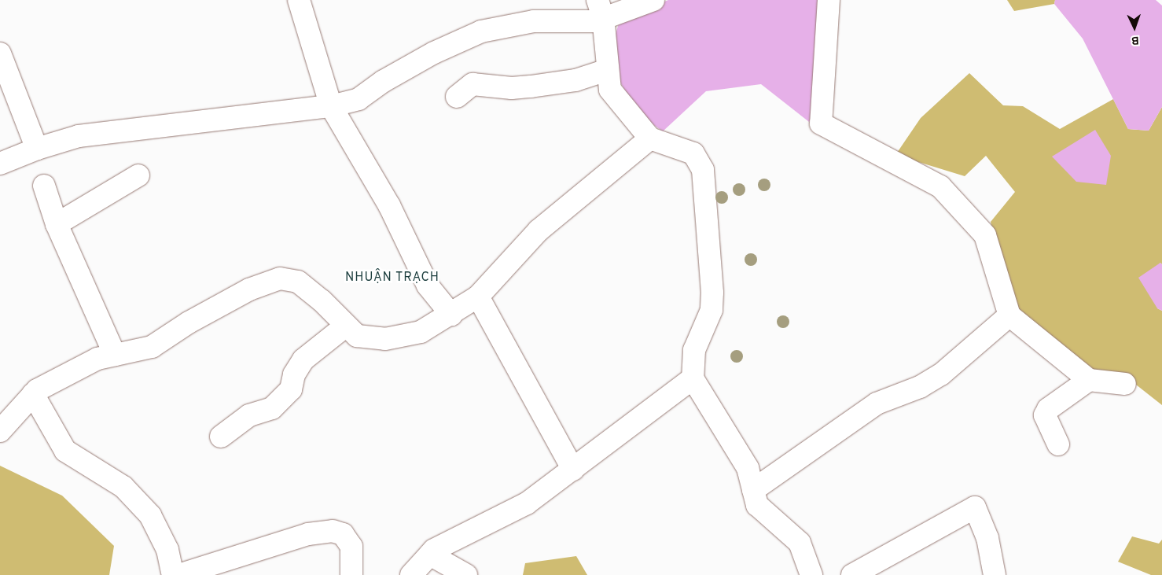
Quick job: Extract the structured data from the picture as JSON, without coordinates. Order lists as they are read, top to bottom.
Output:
{
  "districts": ["NHUẬN TRẠCH"],
  "north": "bottom"
}
